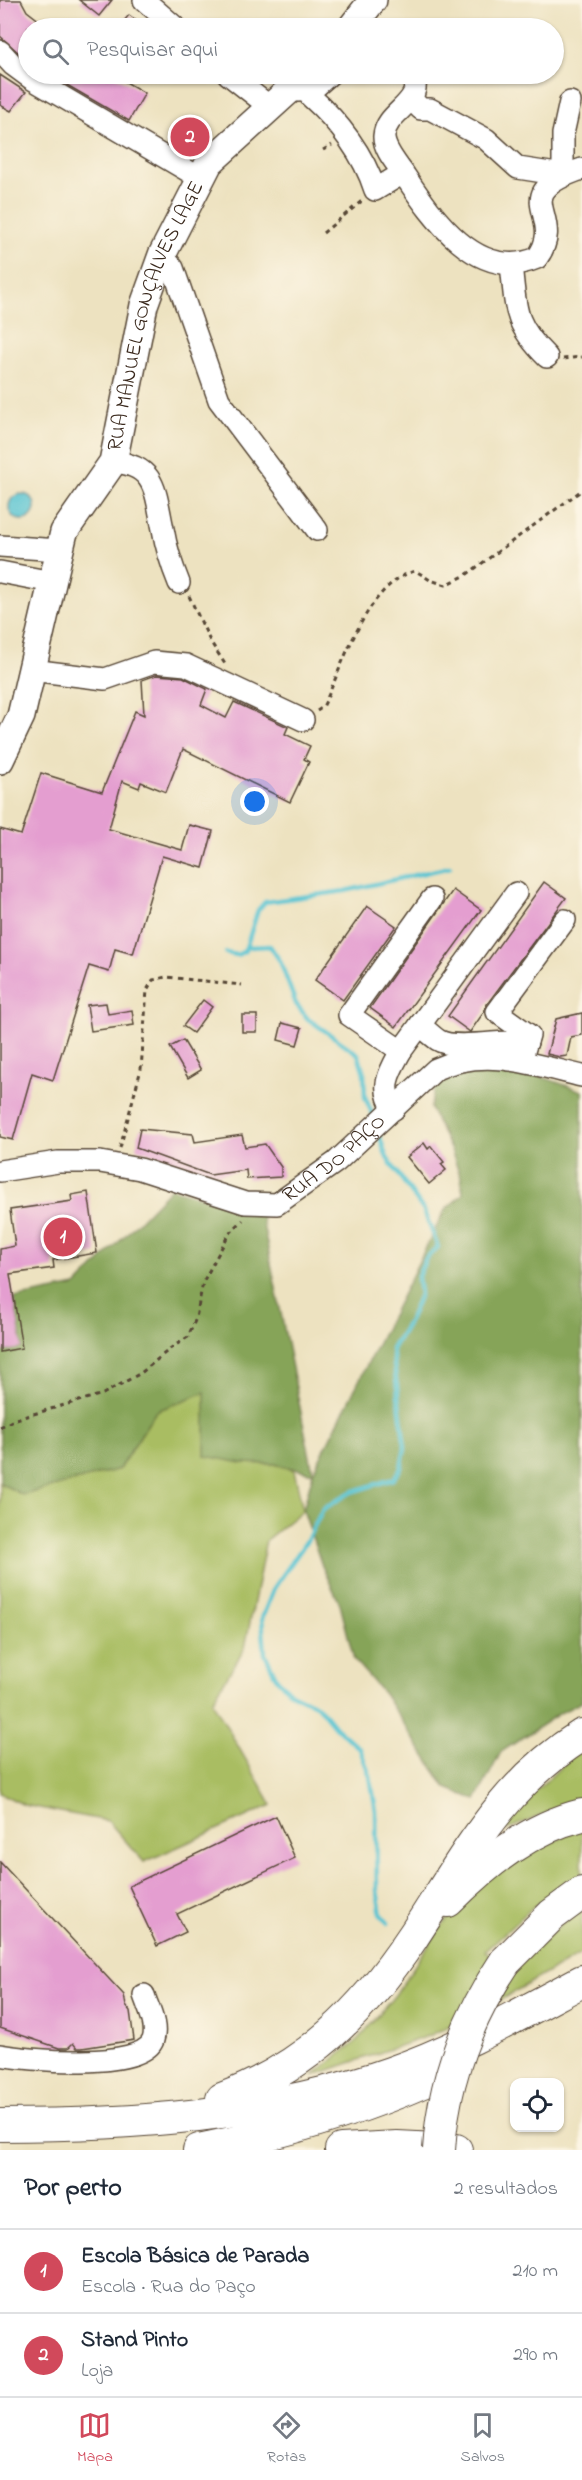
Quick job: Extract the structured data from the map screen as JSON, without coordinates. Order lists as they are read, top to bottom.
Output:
{
  "streets": {
    "main road": ["RUA MANUEL GONÇALVES LAGE"],
    "street": ["RUA DO PAÇO"]
  },
  "page": {
    "search": "Pesquisar aqui",
    "pins": ["2", "1"],
    "heading": ["Por perto", "2 resultados"],
    "list": [
      {
        "mark": "1",
        "name": "Escola Básica de Parada",
        "note": "Escola · Rua do Paço",
        "value": "210 m"
      },
      {
        "mark": "2",
        "name": "Stand Pinto",
        "note": "Loja",
        "value": "290 m"
      }
    ],
    "nav": ["Mapa", "Rotas", "Salvos"]
  }
}
